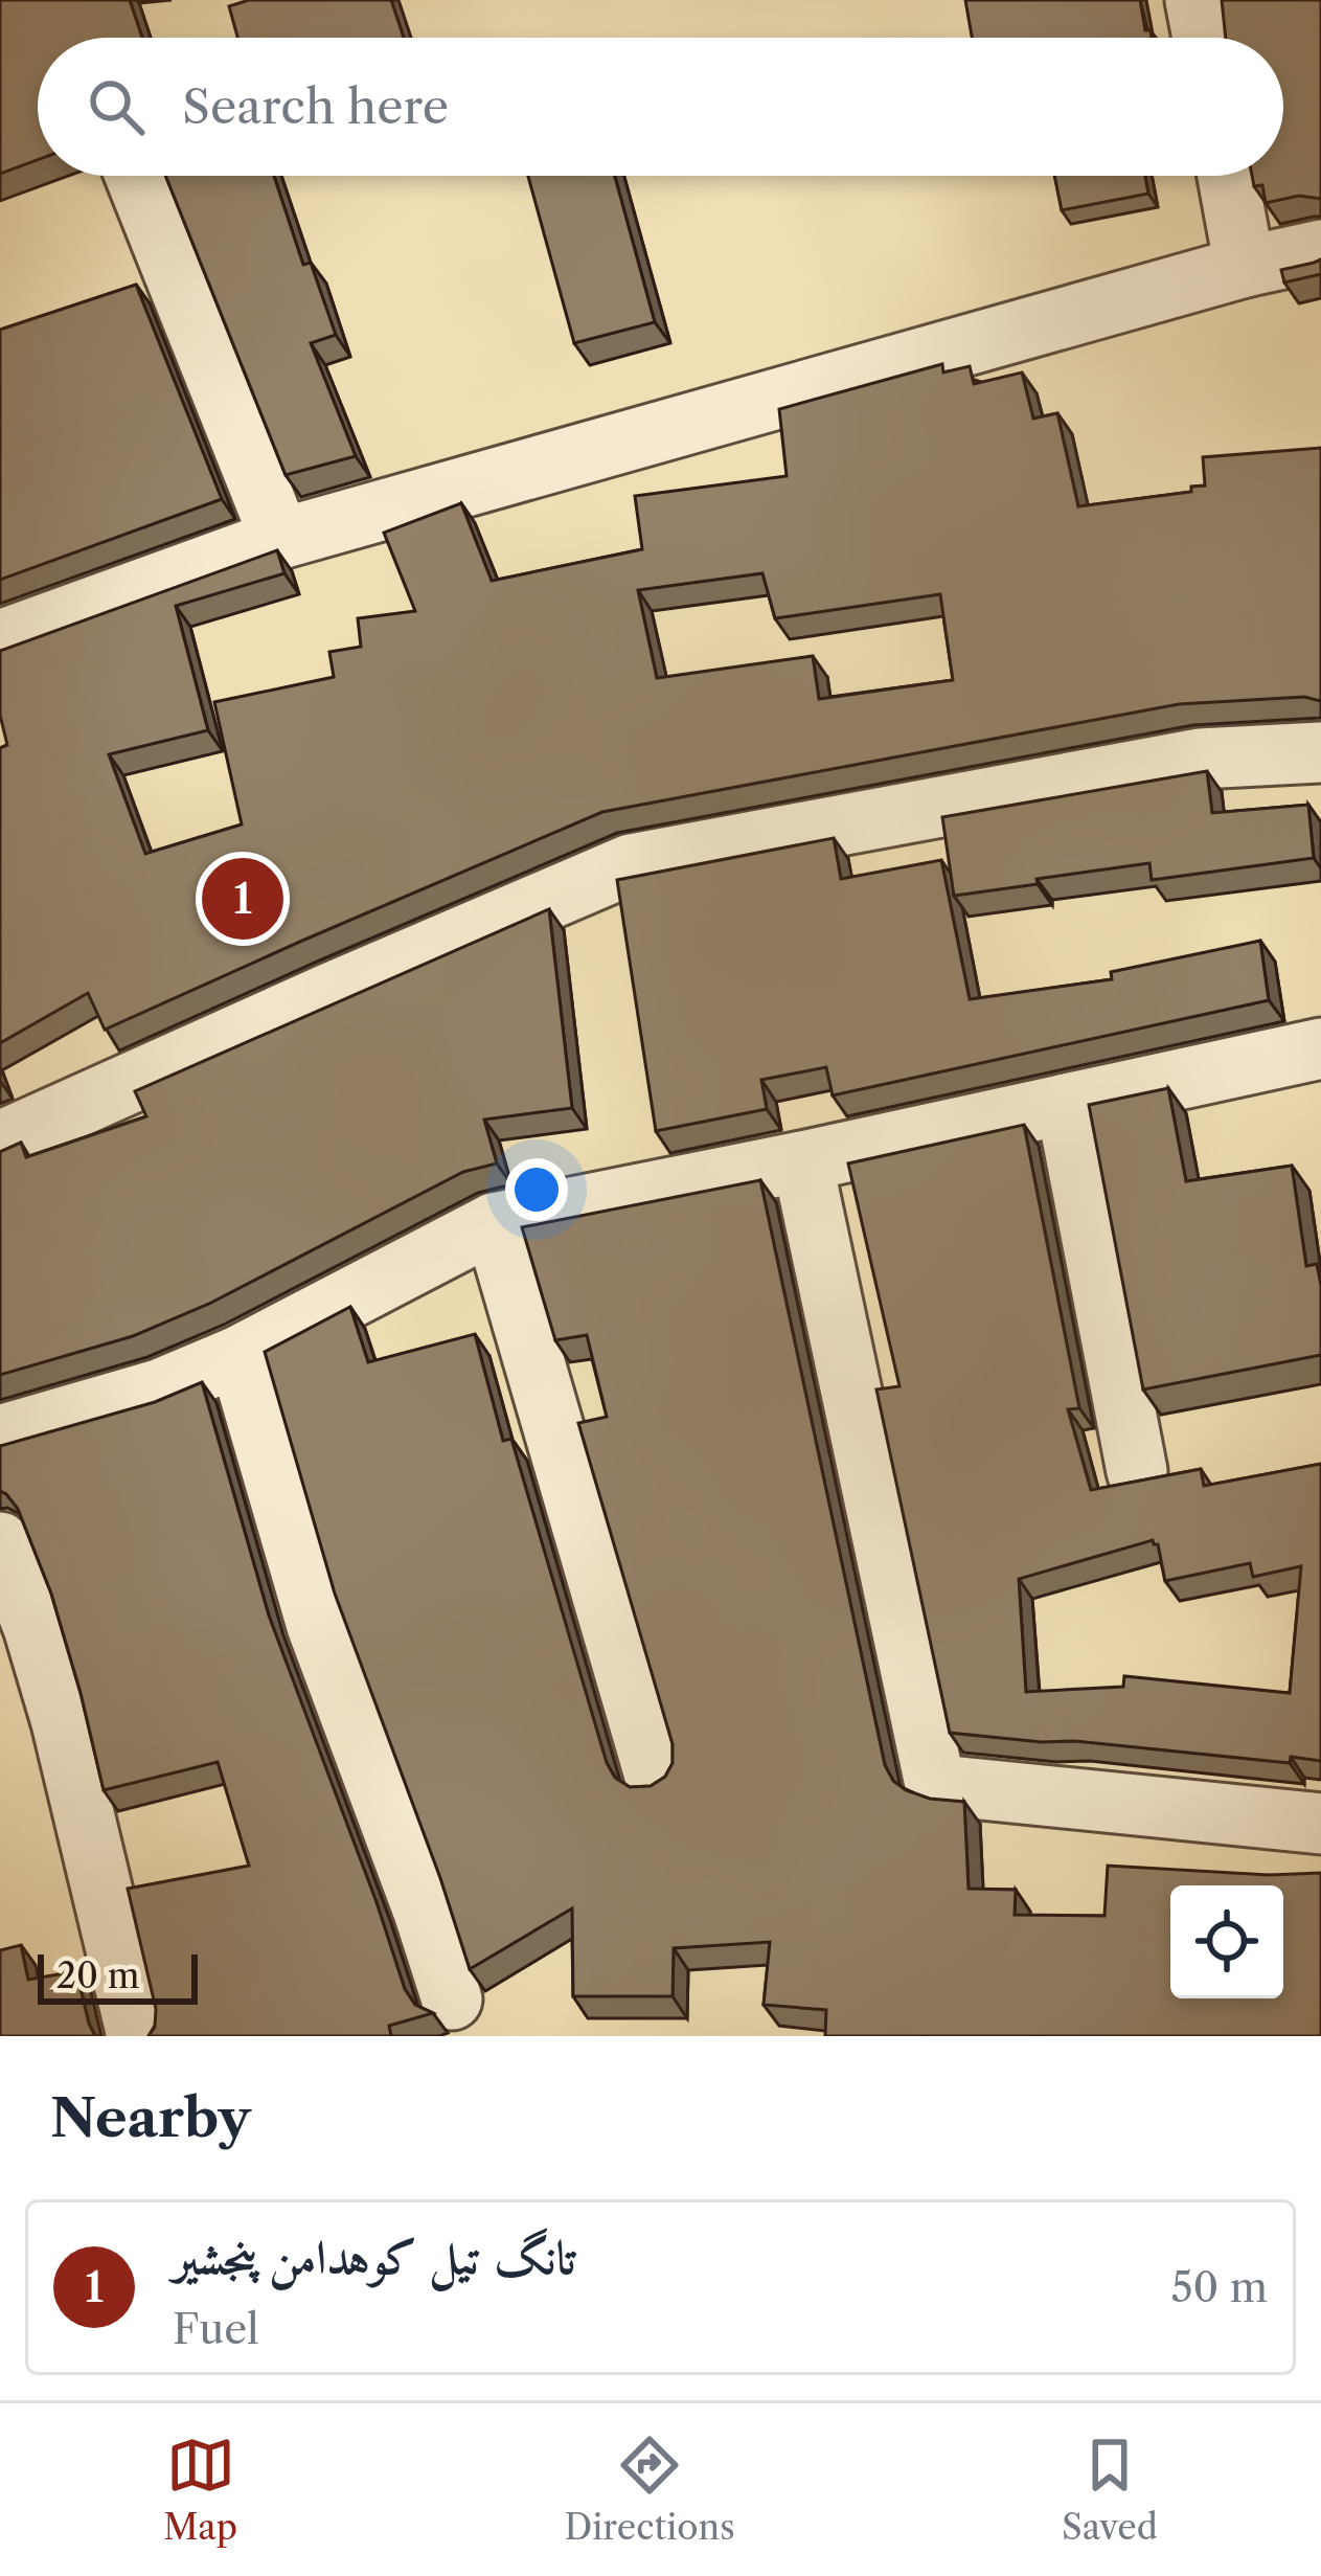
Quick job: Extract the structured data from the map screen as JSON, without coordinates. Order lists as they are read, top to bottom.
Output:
{
  "scale_bar": "20 m",
  "page": {
    "search": "Search here",
    "pins": "1",
    "scale": "20 m",
    "heading": "Nearby",
    "list": [
      {
        "mark": "1",
        "name": "تانگ تیل کوهدامن پنجشیر",
        "note": "Fuel",
        "value": "50 m"
      }
    ],
    "nav": ["Map", "Directions", "Saved"]
  }
}
